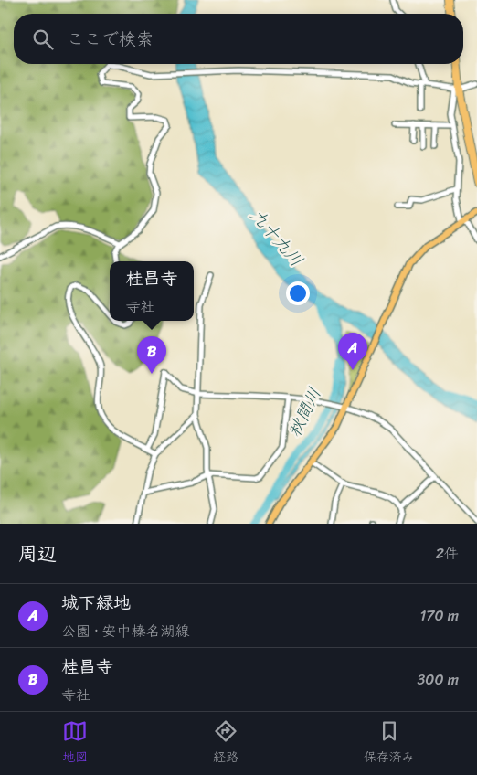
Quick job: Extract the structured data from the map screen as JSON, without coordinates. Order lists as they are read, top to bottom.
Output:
{
  "water": ["九十九川", "秋間川"],
  "page": {
    "search": "ここで検索",
    "popup": ["桂昌寺", "寺社"],
    "pins": ["A", "B"],
    "heading": ["周辺", "2件"],
    "list": [
      {
        "mark": "A",
        "name": "城下緑地",
        "note": "公園 · 安中榛名湖線",
        "value": "170 m"
      },
      {
        "mark": "B",
        "name": "桂昌寺",
        "note": "寺社",
        "value": "300 m"
      }
    ],
    "nav": ["地図", "経路", "保存済み"]
  }
}
